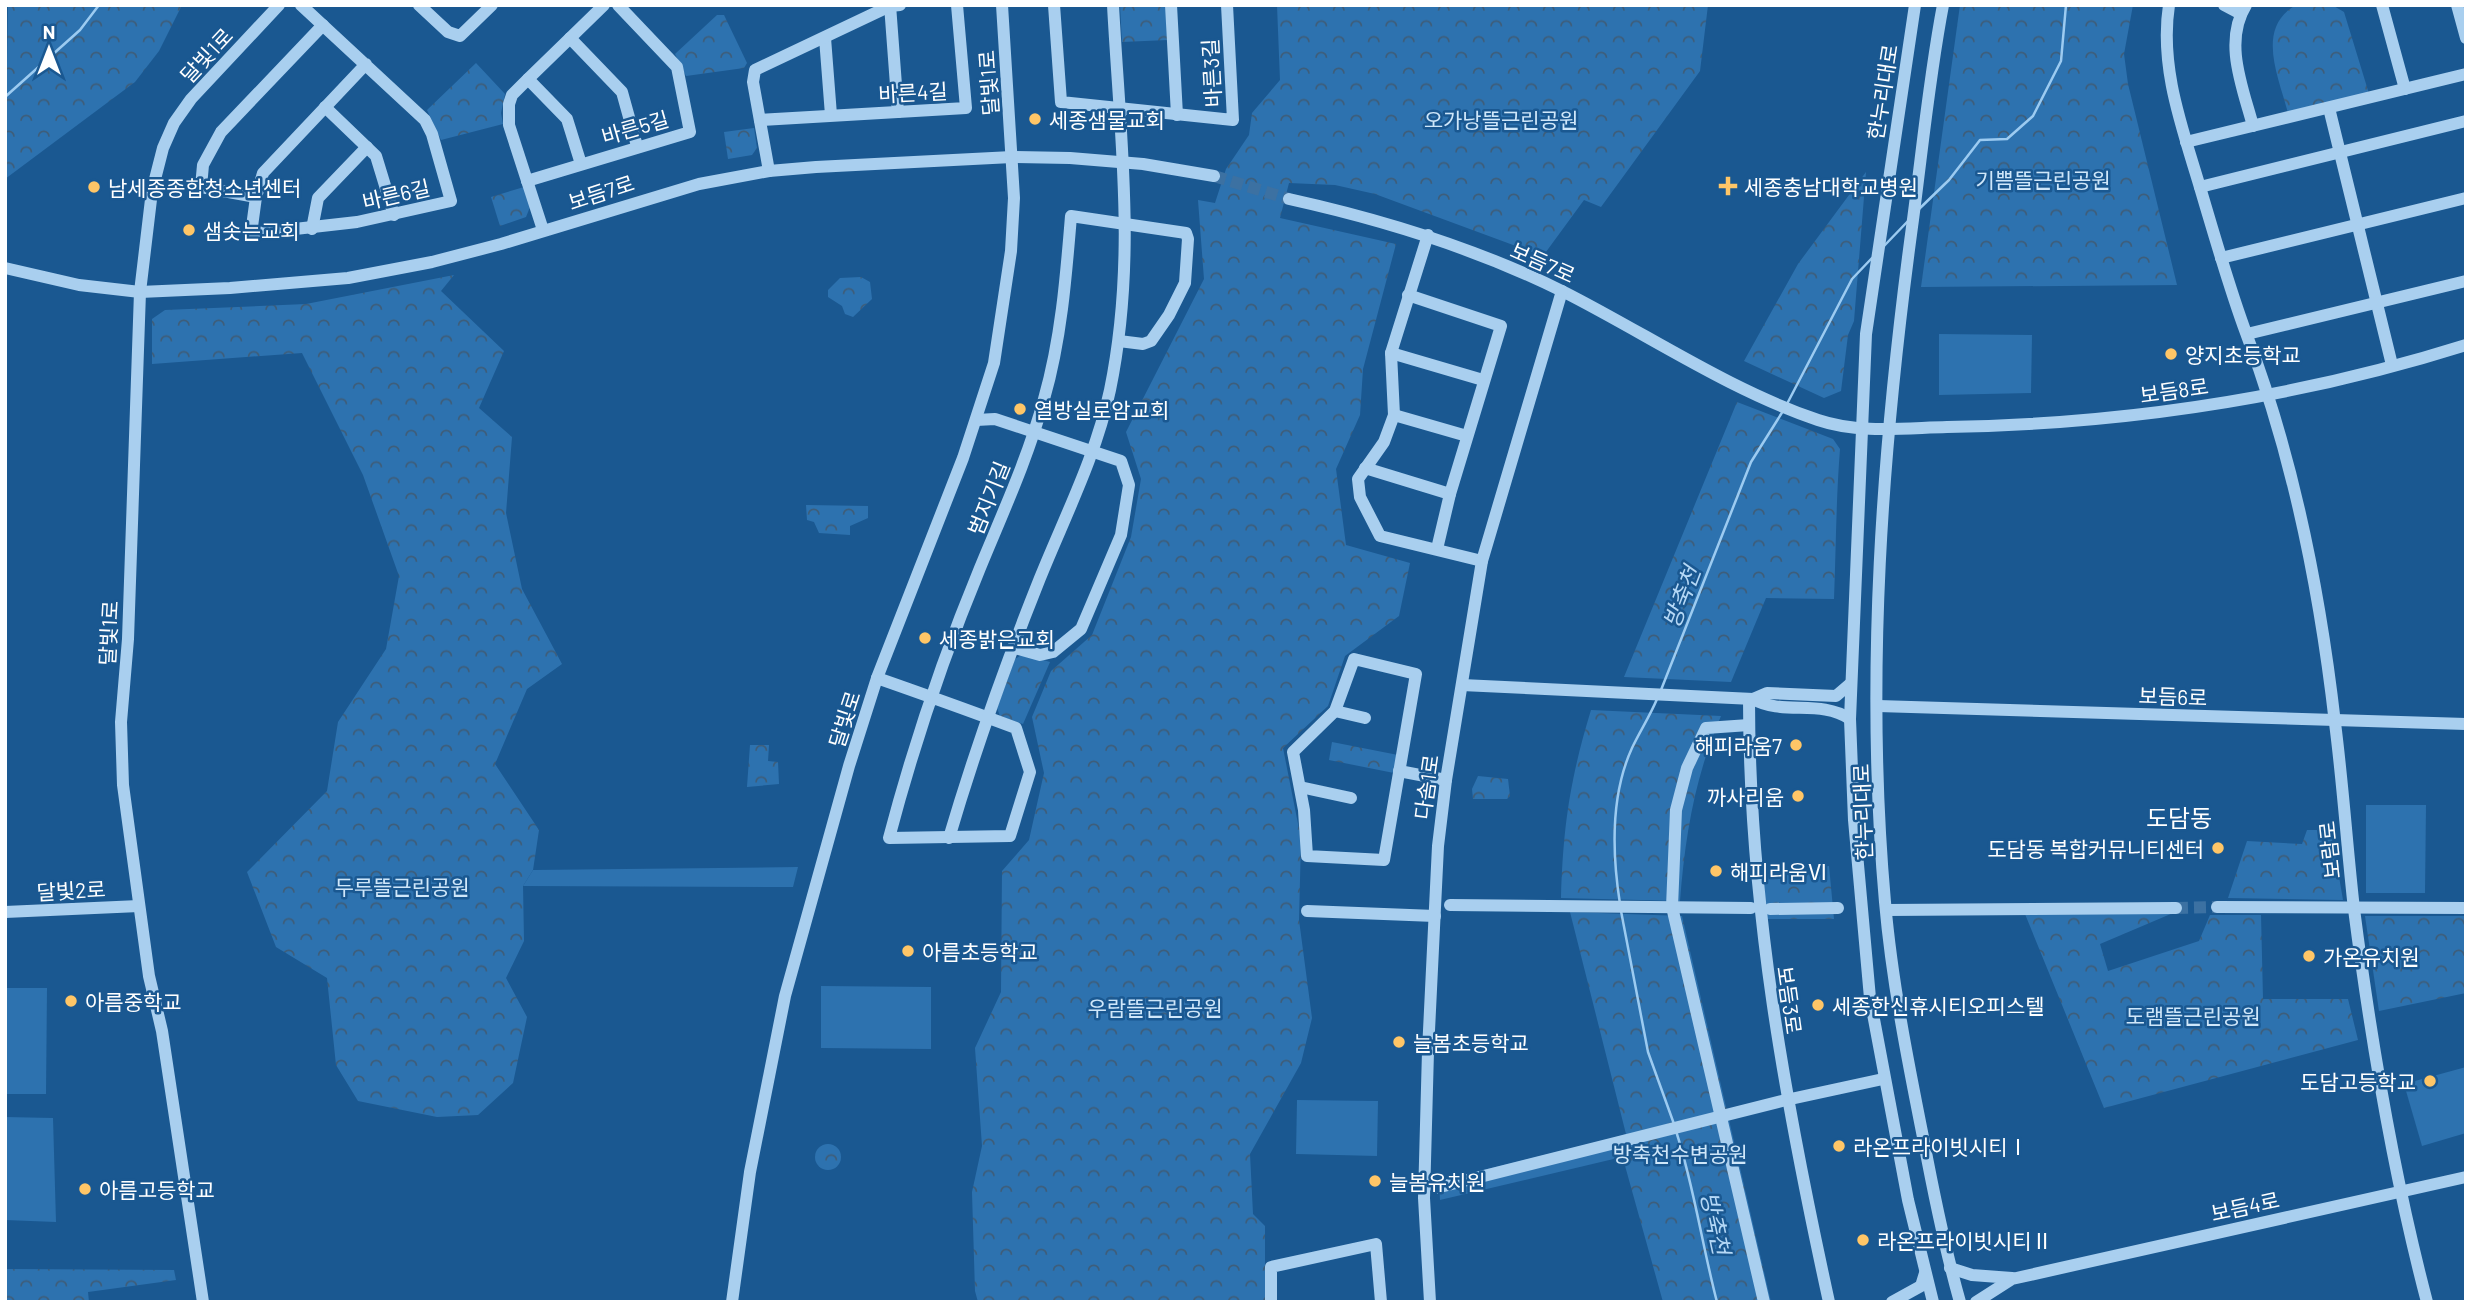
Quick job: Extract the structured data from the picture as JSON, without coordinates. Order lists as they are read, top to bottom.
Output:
{
  "streets": {
    "street": [
      "달빛1로",
      "바른3길",
      "바른4길",
      "한누리대로",
      "바른5길",
      "보듬7로",
      "바른6길",
      "보듬8로",
      "범지기길",
      "보듬6로",
      "달빛로",
      "다솜1로",
      "보람로",
      "달빛2로",
      "보듬3로",
      "보듬4로"
    ]
  },
  "crossings": [
    ["달빛1로", "보듬7로"],
    ["달빛1로", "달빛로"],
    ["달빛1로", "달빛2로"],
    ["한누리대로", "보듬7로"],
    ["한누리대로", "보듬8로"],
    ["한누리대로", "보듬6로"],
    ["보듬7로", "달빛로"],
    ["보듬7로", "다솜1로"],
    ["보듬8로", "보람로"],
    ["보듬6로", "보람로"],
    ["보람로", "보듬4로"]
  ],
  "districts": ["도담동"],
  "water": ["방축천"],
  "parks": [
    "오가낭뜰근린공원",
    "기쁨뜰근린공원",
    "두루뜰근린공원",
    "우람뜰근린공원",
    "도램뜰근린공원",
    "방축천수변공원"
  ],
  "places": {
    "other": [
      "세종샘물교회",
      "남세종종합청소년센터",
      "샘솟는교회",
      "양지초등학교",
      "열방실로암교회",
      "세종밝은교회",
      "해피라움7",
      "까사리움",
      "도담동 복합커뮤니티센터",
      "해피라움Ⅵ",
      "아름초등학교",
      "가온유치원",
      "아름중학교",
      "세종한신휴시티오피스텔",
      "늘봄초등학교",
      "도담고등학교",
      "라온프라이빗시티Ⅰ",
      "늘봄유치원",
      "아름고등학교",
      "라온프라이빗시티Ⅱ"
    ],
    "health": ["세종충남대학교병원"]
  },
  "north": "top"
}
